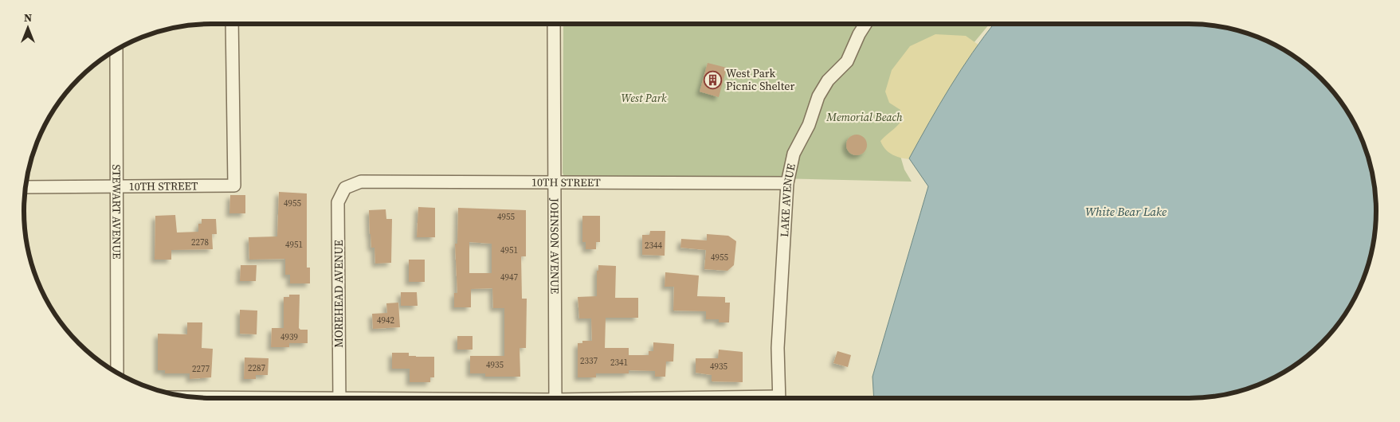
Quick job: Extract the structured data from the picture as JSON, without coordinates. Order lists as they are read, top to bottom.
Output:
{
  "streets": {
    "street": [
      "10TH STREET",
      "LAKE AVENUE",
      "STEWART AVENUE",
      "JOHNSON AVENUE",
      "MOREHEAD AVENUE"
    ]
  },
  "crossings": [
    ["10TH STREET", "LAKE AVENUE"],
    ["10TH STREET", "STEWART AVENUE"],
    ["10TH STREET", "JOHNSON AVENUE"],
    ["10TH STREET", "MOREHEAD AVENUE"]
  ],
  "water": ["White Bear Lake"],
  "parks": ["West Park", "Memorial Beach"],
  "places": {
    "building": ["West Park Picnic Shelter"]
  },
  "house_numbers": [
    "4955",
    "4955",
    "2278",
    "4951",
    "2344",
    "4951",
    "4955",
    "4947",
    "4942",
    "4939",
    "2337",
    "2341",
    "4935",
    "4935",
    "2287",
    "2277"
  ],
  "north": "top"
}
